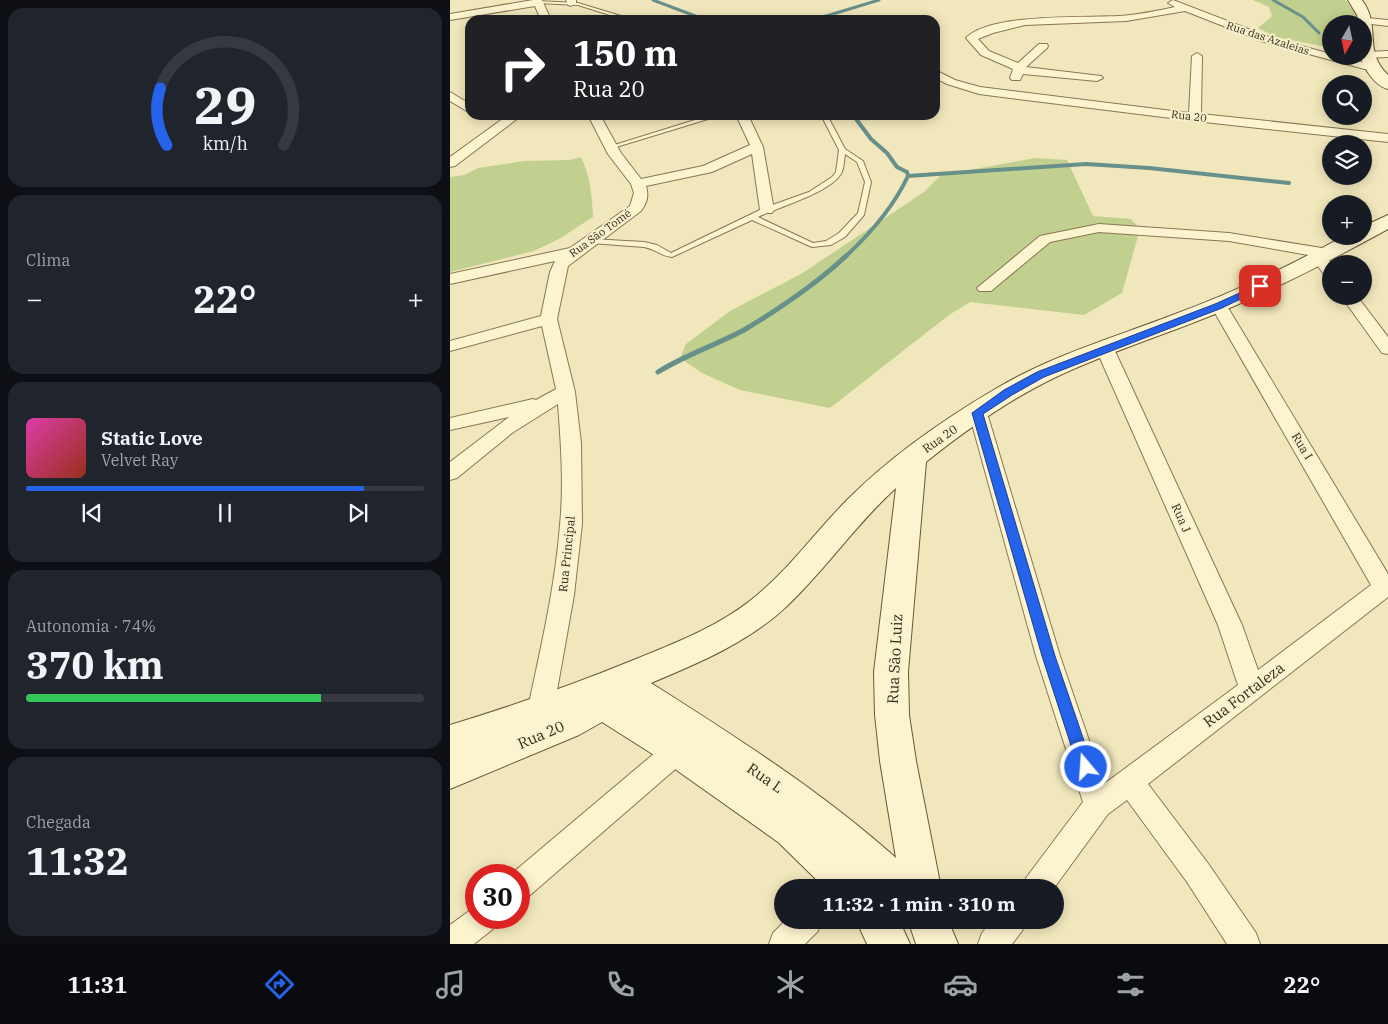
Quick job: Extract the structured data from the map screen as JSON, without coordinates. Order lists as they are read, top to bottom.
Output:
{
  "streets": {
    "street": [
      "Rua das Azaleias",
      "Rua 20",
      "Rua São Tomé",
      "Rua I",
      "Rua J",
      "Rua Principal",
      "Rua São Luiz",
      "Rua Fortaleza",
      "Rua L"
    ]
  },
  "crossings": [
    ["Rua 20", "Rua I"],
    ["Rua 20", "Rua J"],
    ["Rua 20", "Rua Principal"],
    ["Rua 20", "Rua São Luiz"],
    ["Rua 20", "Rua L"],
    ["Rua São Tomé", "Rua Principal"],
    ["Rua I", "Rua Fortaleza"],
    ["Rua J", "Rua Fortaleza"]
  ],
  "north": "bottom",
  "page": {
    "map_buttons": ["+", "−"],
    "turn": ["150 m", "Rua 20"],
    "tile": [
      "Clima",
      ["Autonomia · 74%", "370 km"],
      ["Chegada", "11:32"]
    ],
    "heat": ["−", "22°", "+"],
    "song": ["Static Love", "Velvet Ray"],
    "limit": "30",
    "trip": "11:32 · 1 min · 310 m",
    "tabs": ["11:31", "22°"],
    "gauge": ["29", "km/h"]
  }
}
